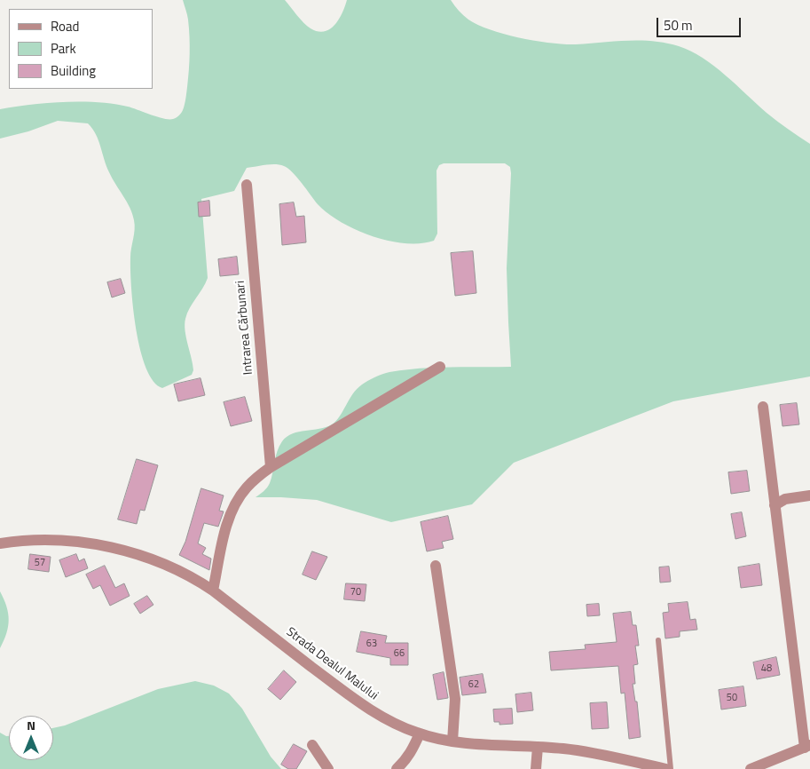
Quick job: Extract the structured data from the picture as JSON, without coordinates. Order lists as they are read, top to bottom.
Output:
{
  "streets": {
    "street": ["Intrarea Cărbunari", "Strada Dealul Malului"]
  },
  "house_numbers": [
    "57",
    "70",
    "63",
    "66",
    "48",
    "62",
    "50"
  ],
  "legend": ["Road", "Park", "Building"],
  "scale_bar": "50 m",
  "north": "top"
}
